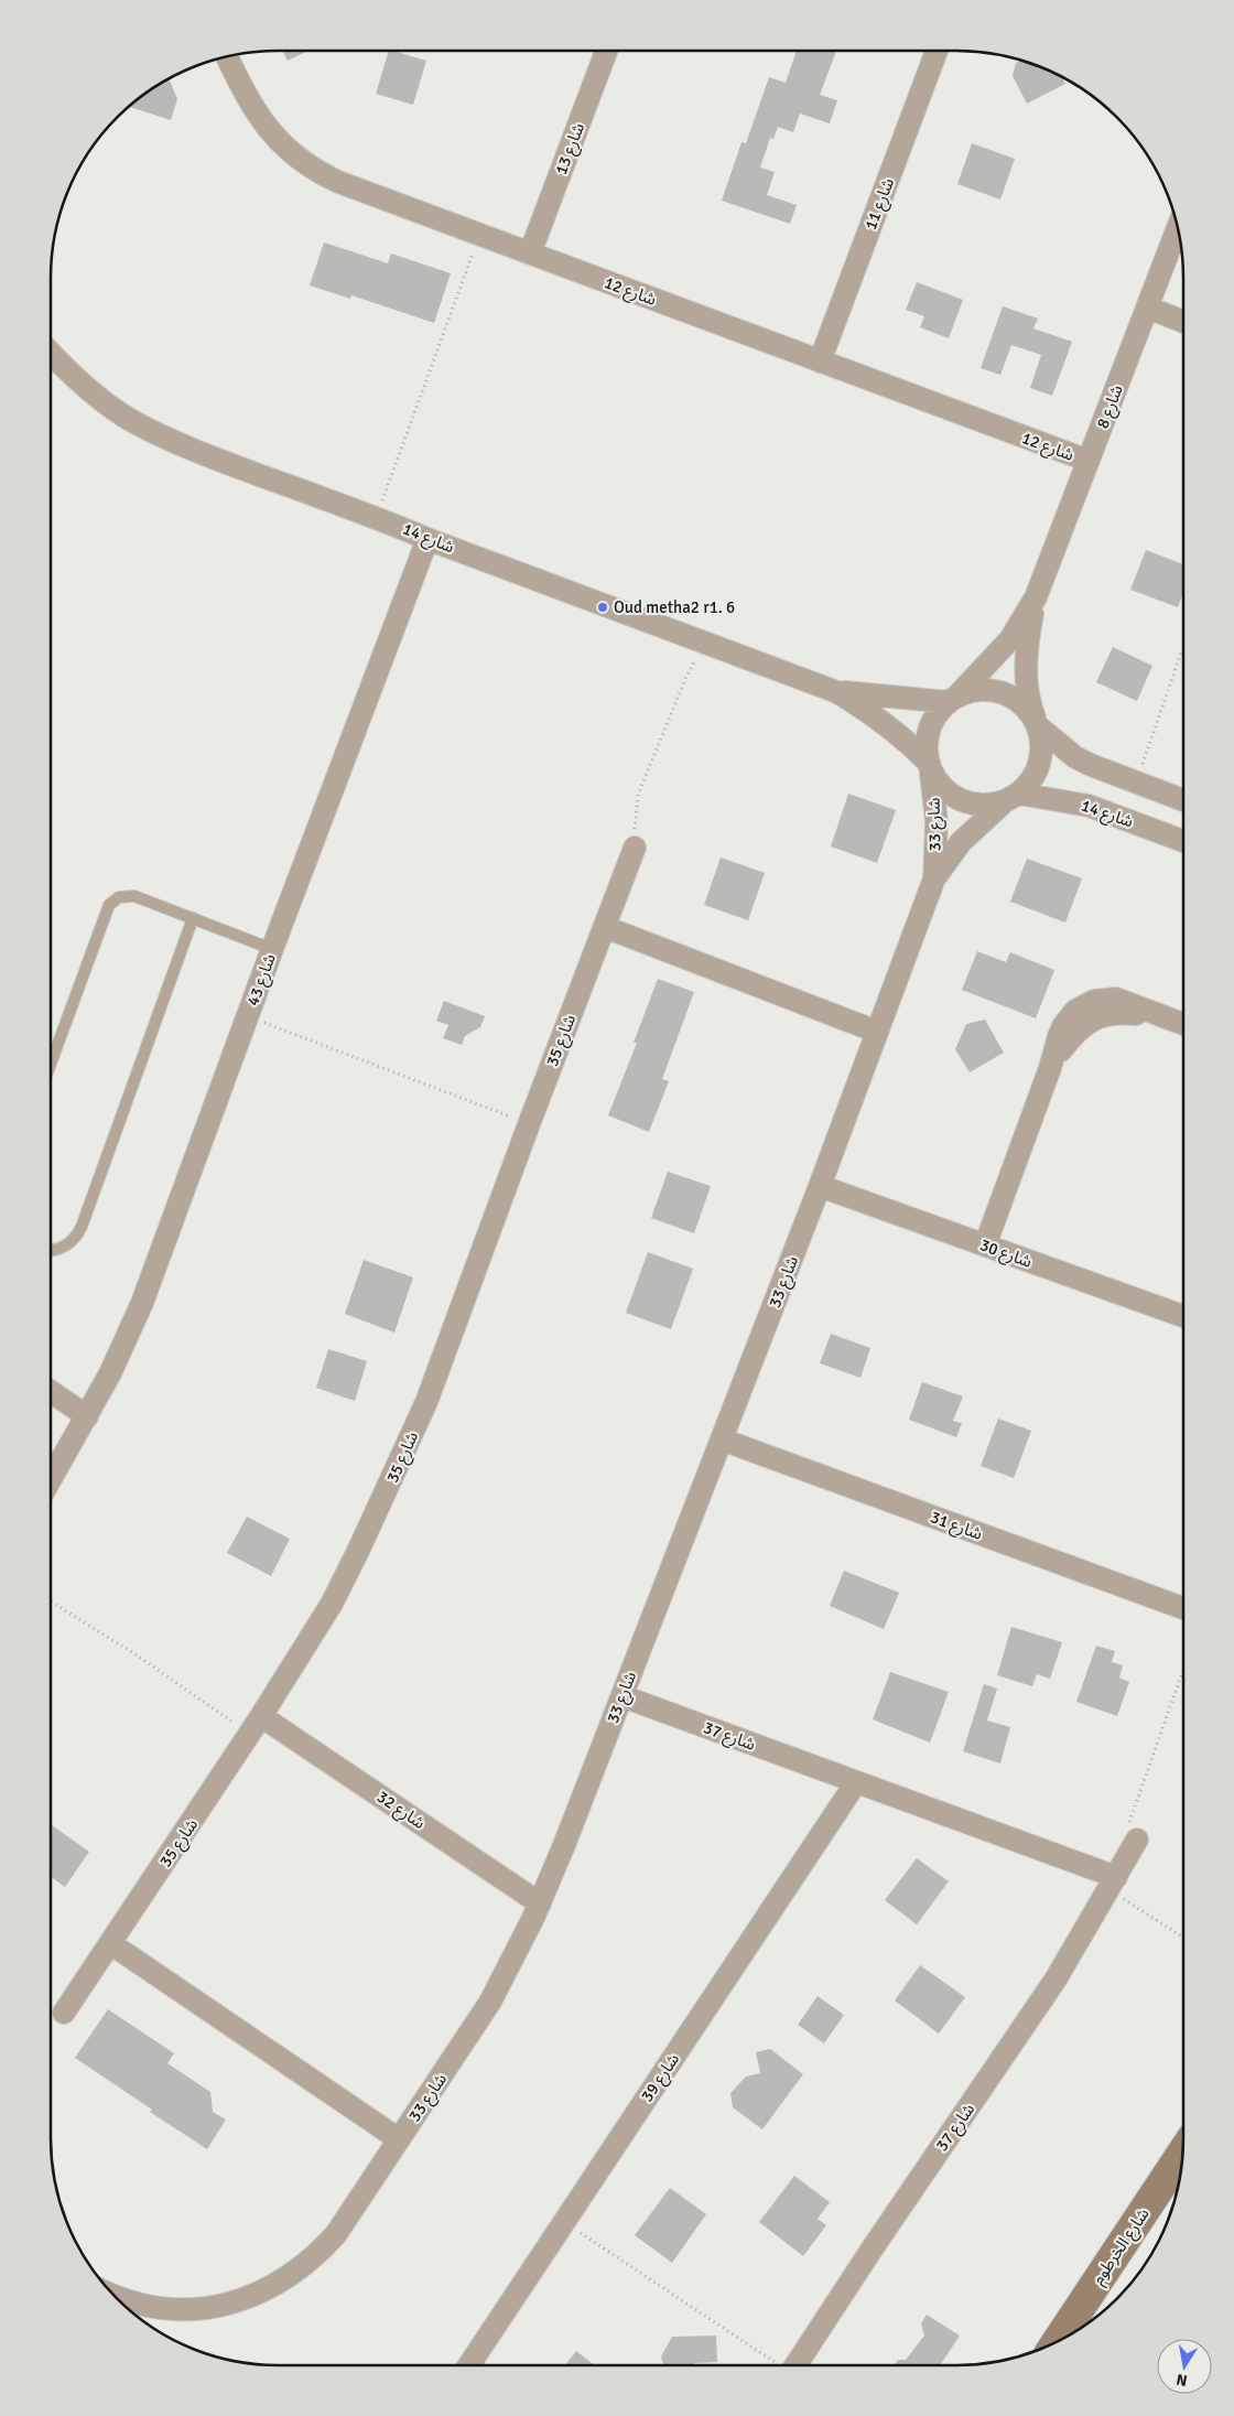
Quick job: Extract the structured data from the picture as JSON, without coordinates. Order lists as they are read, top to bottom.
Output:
{
  "streets": {
    "main road": ["شارع الخرطوم"],
    "street": [
      "شارع 13",
      "شارع 11",
      "شارع 12",
      "شارع 8",
      "شارع 14",
      "شارع 33",
      "شارع 43",
      "شارع 35",
      "شارع 30",
      "شارع 31",
      "شارع 37",
      "شارع 32",
      "شارع 39"
    ]
  },
  "crossings": [
    ["شارع 13", "شارع 12"],
    ["شارع 11", "شارع 12"],
    ["شارع 12", "شارع 8"],
    ["شارع 8", "شارع 14"],
    ["شارع 8", "شارع 33"],
    ["شارع 14", "شارع 33"],
    ["شارع 14", "شارع 43"],
    ["شارع 33", "شارع 30"],
    ["شارع 33", "شارع 31"],
    ["شارع 33", "شارع 37"],
    ["شارع 33", "شارع 32"],
    ["شارع 35", "شارع 32"],
    ["شارع 37", "شارع 39"]
  ],
  "places": ["Oud metha2 r1. 6"],
  "north": "bottom"
}
